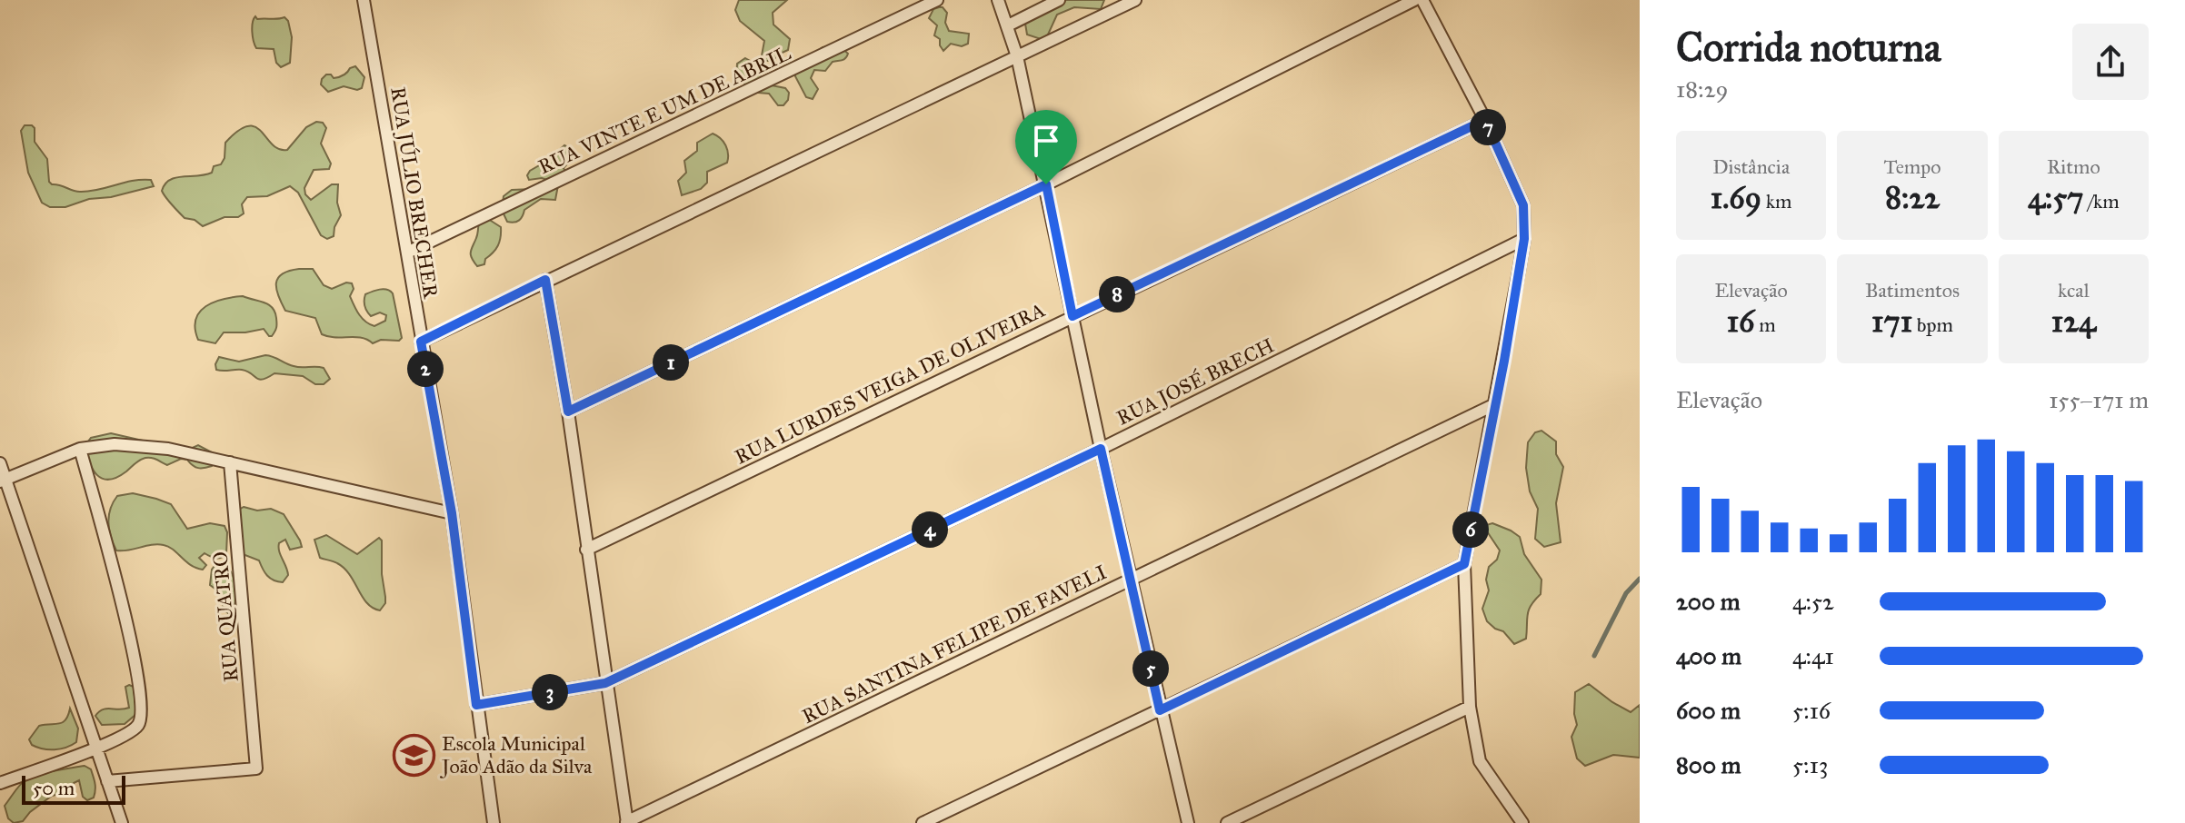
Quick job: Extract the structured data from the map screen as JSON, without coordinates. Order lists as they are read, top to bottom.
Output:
{
  "streets": {
    "street": [
      "RUA VINTE E UM DE ABRIL",
      "RUA JÚLIO BRECHER",
      "RUA JOSÉ BRECH",
      "RUA LURDES VEIGA DE OLIVEIRA",
      "RUA QUATRO",
      "RUA SANTINA FELIPE DE FAVELI"
    ]
  },
  "crossings": [
    ["RUA VINTE E UM DE ABRIL", "RUA JÚLIO BRECHER"],
    ["RUA JÚLIO BRECHER", "RUA JOSÉ BRECH"]
  ],
  "places": {
    "school or university": ["Escola Municipal João Adão da Silva"]
  },
  "scale_bar": "50 m",
  "page": {
    "heading": ["Corrida noturna", "18:29"],
    "pins": [
      "7",
      "8",
      "1",
      "2",
      "4",
      "6",
      "5",
      "3"
    ],
    "stats": [
      ["Distância", "1.69 km"],
      ["Tempo", "8:22"],
      ["Ritmo", "4:57 /km"],
      ["Elevação", "16 m"],
      ["Batimentos", "171 bpm"],
      ["kcal", "124"]
    ],
    "chart": ["Elevação", "155–171 m"],
    "list": [
      {
        "name": "200 m",
        "note": "4:52"
      },
      {
        "name": "400 m",
        "note": "4:41"
      },
      {
        "name": "600 m",
        "note": "5:16"
      },
      {
        "name": "800 m",
        "note": "5:13"
      }
    ],
    "scale": "50 m"
  }
}
